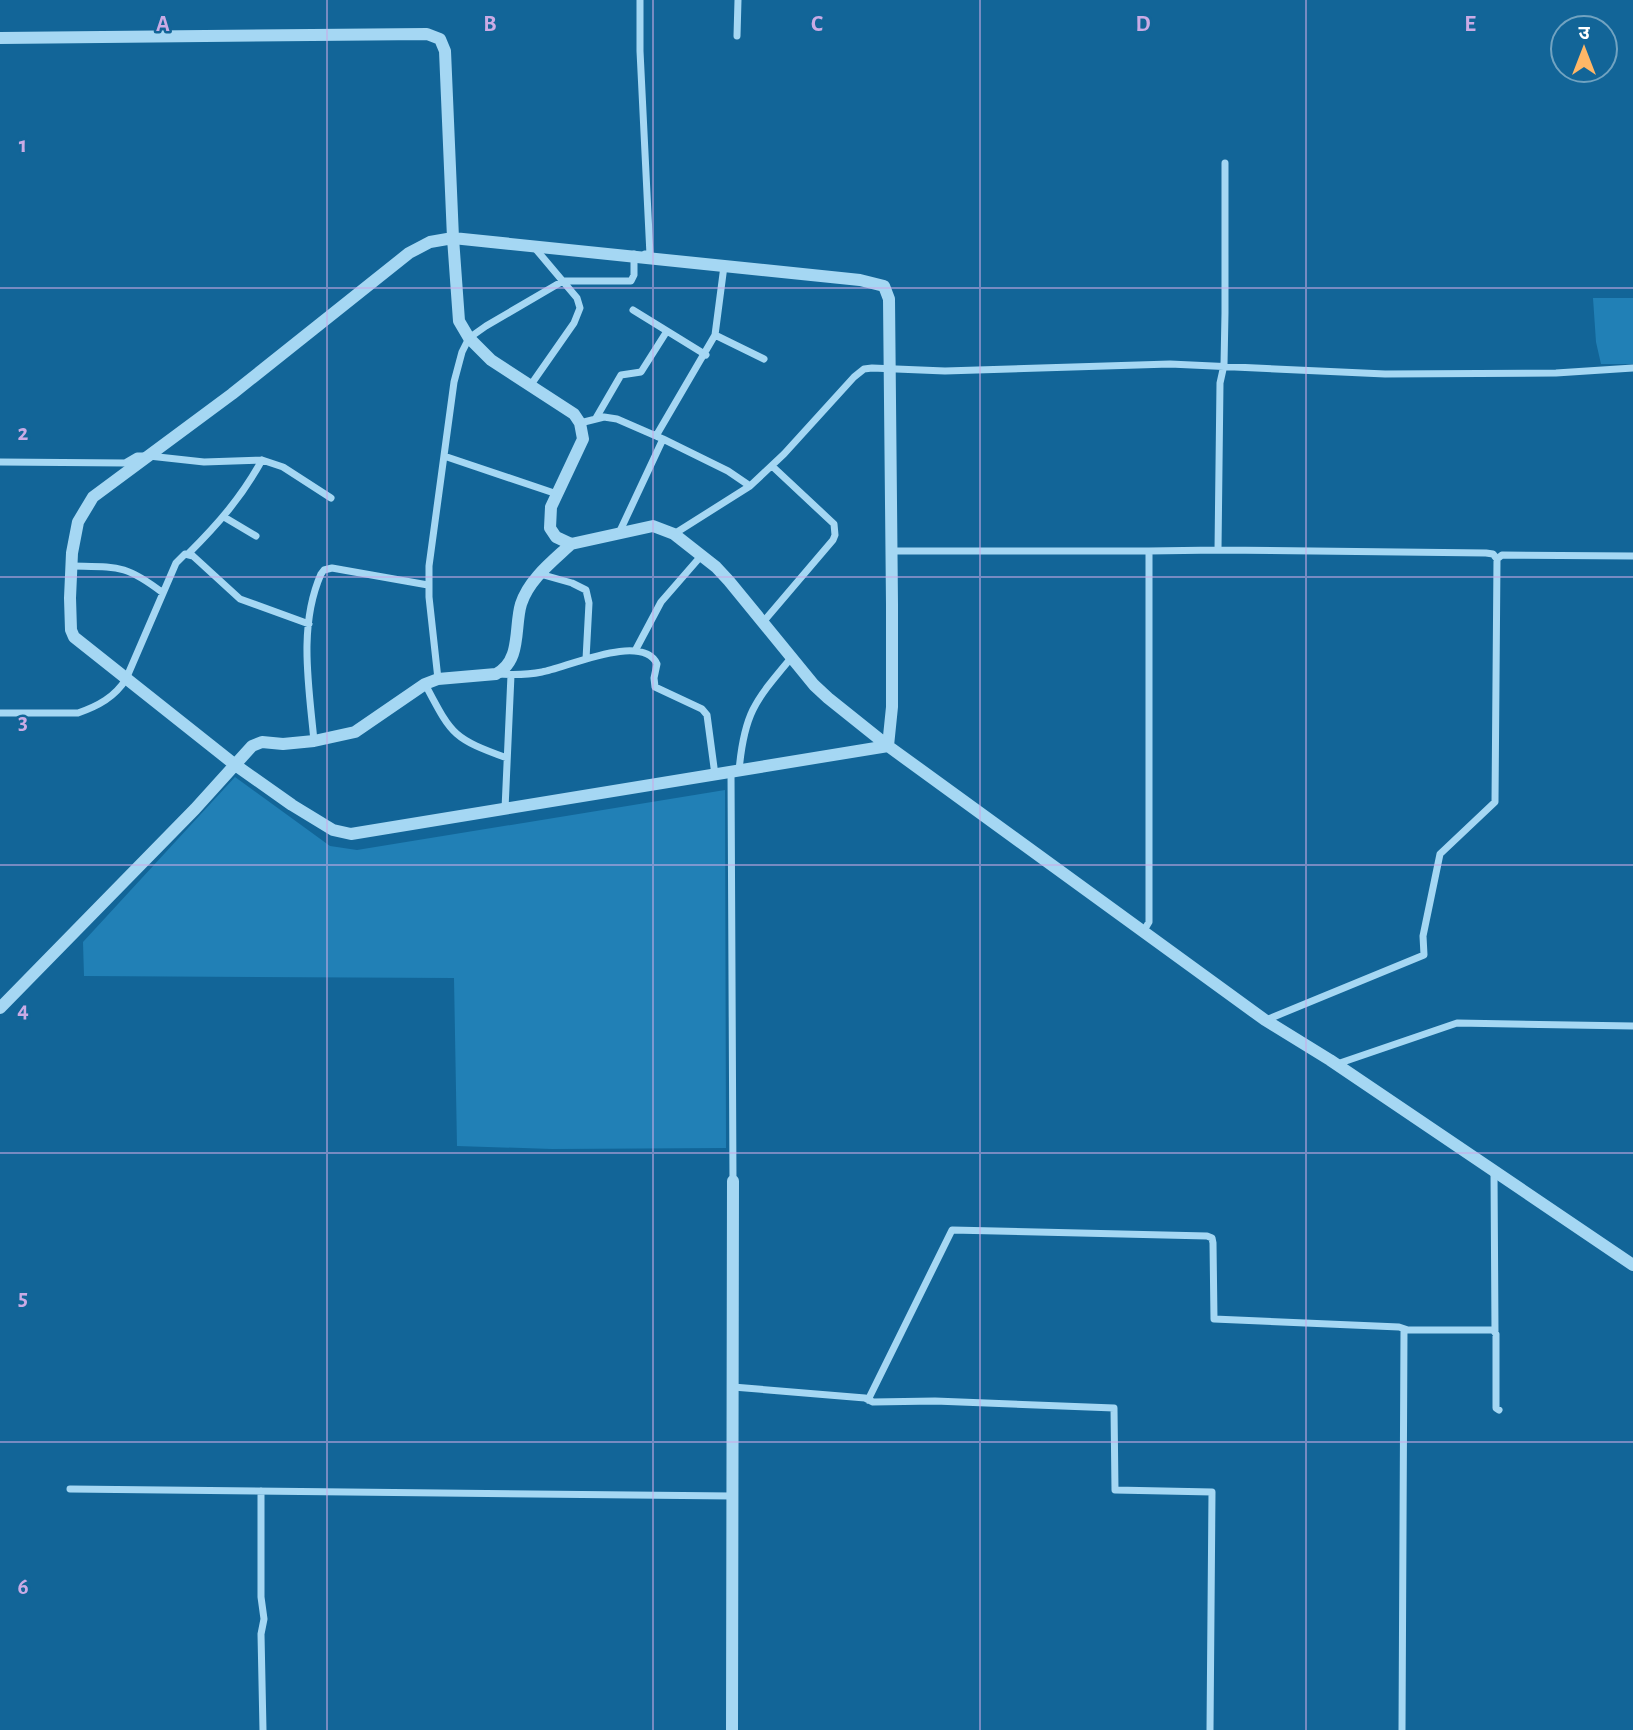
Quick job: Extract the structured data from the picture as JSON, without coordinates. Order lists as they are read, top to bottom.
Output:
{
  "north": "top",
  "grid": {
    "columns": [
      "A",
      "B",
      "C",
      "D",
      "E"
    ],
    "rows": [
      "1",
      "2",
      "3",
      "4",
      "5",
      "6"
    ]
  }
}
